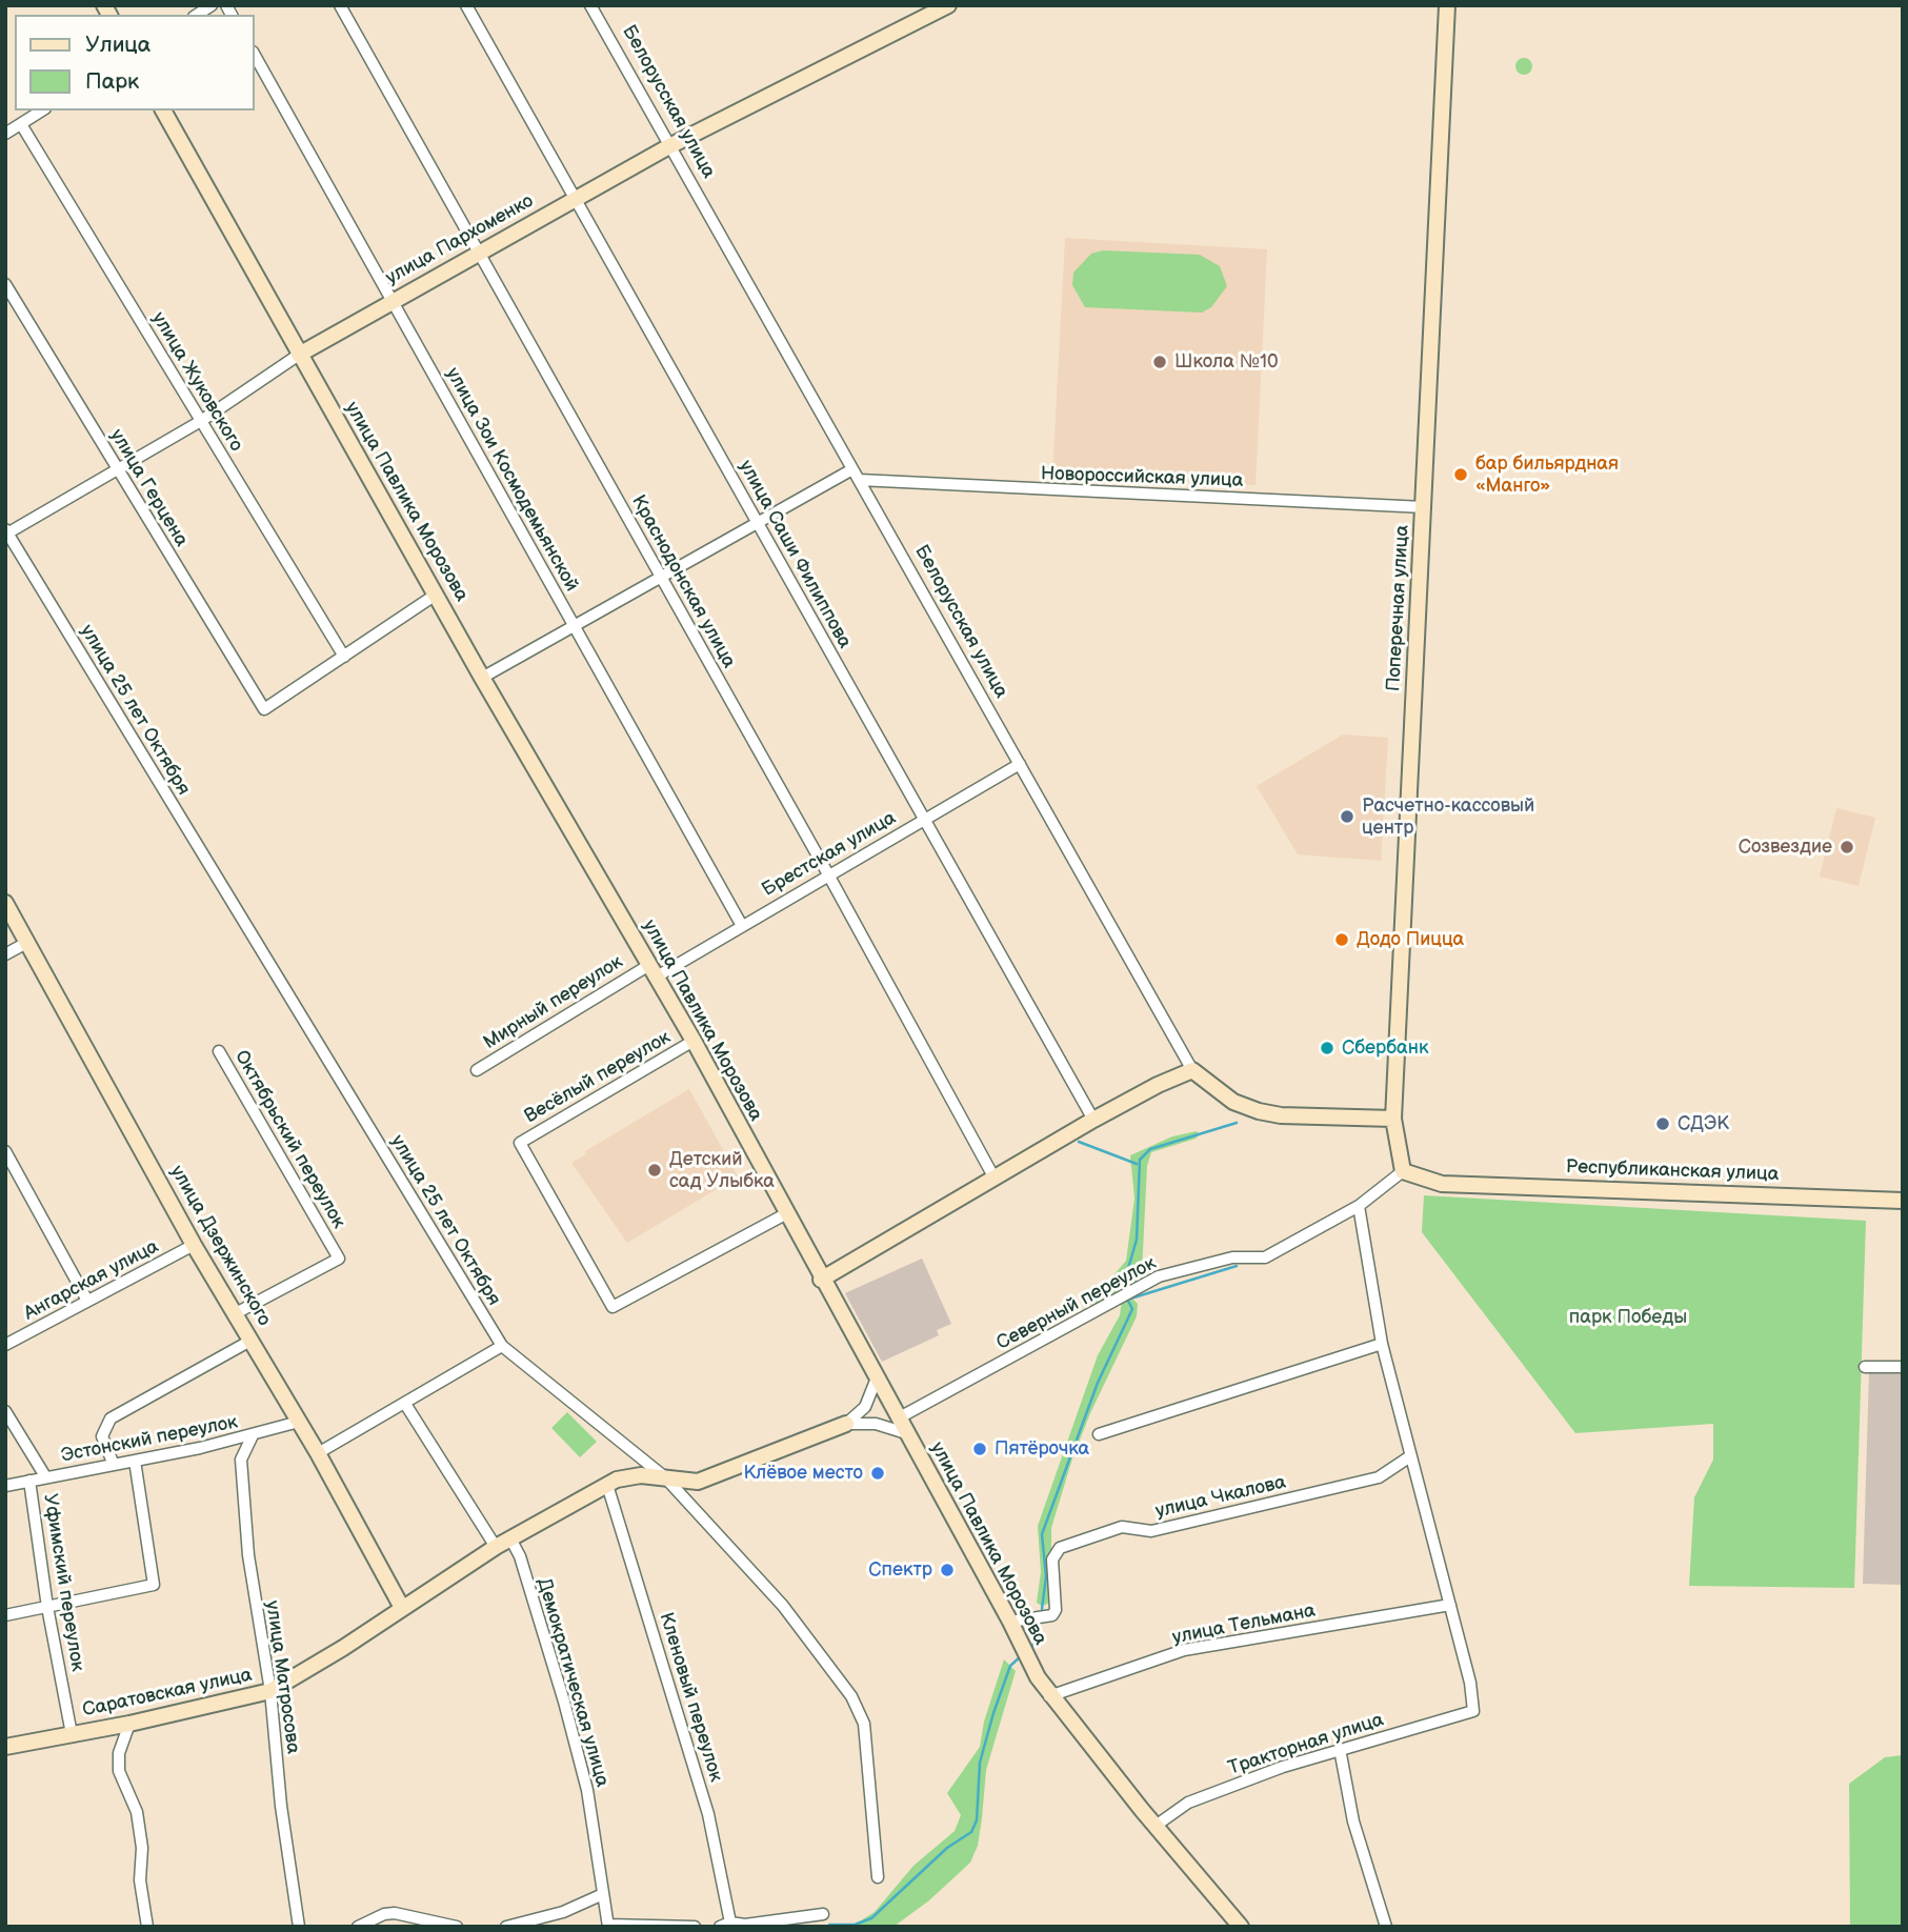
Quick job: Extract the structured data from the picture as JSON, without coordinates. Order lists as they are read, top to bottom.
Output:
{
  "streets": {
    "street": [
      "Белорусская улица",
      "улица Пархоменко",
      "улица Жуковского",
      "Новороссийская улица",
      "улица Зои Космодемьянской",
      "улица Герцена",
      "улица Павлика Морозова",
      "улица Саши Филиппова",
      "Краснодонская улица",
      "Поперечная улица",
      "улица 25 лет Октября",
      "Брестская улица",
      "Мирный переулок",
      "Весёлый переулок",
      "Октябрьский переулок",
      "Республиканская улица",
      "улица Дзержинского",
      "Ангарская улица",
      "Северный переулок",
      "Эстонский переулок",
      "улица Чкалова",
      "Уфимский переулок",
      "улица Тельмана",
      "улица Матросова",
      "Демократическая улица",
      "Саратовская улица",
      "Кленовый переулок",
      "Тракторная улица"
    ]
  },
  "crossings": [
    ["Белорусская улица", "улица Пархоменко"],
    ["Белорусская улица", "Новороссийская улица"],
    ["Белорусская улица", "Поперечная улица"],
    ["Белорусская улица", "Брестская улица"],
    ["улица Пархоменко", "улица Жуковского"],
    ["улица Пархоменко", "улица Зои Космодемьянской"],
    ["улица Пархоменко", "улица Герцена"],
    ["улица Пархоменко", "улица Павлика Морозова"],
    ["улица Пархоменко", "улица Саши Филиппова"],
    ["улица Пархоменко", "Краснодонская улица"],
    ["улица Пархоменко", "улица 25 лет Октября"],
    ["улица Жуковского", "улица Герцена"],
    ["Новороссийская улица", "Поперечная улица"],
    ["улица Зои Космодемьянской", "Брестская улица"],
    ["улица Павлика Морозова", "Брестская улица"],
    ["улица Павлика Морозова", "Мирный переулок"],
    ["улица Павлика Морозова", "Весёлый переулок"],
    ["улица Павлика Морозова", "Северный переулок"],
    ["улица Павлика Морозова", "улица Чкалова"],
    ["улица Павлика Морозова", "улица Тельмана"],
    ["улица Павлика Морозова", "Тракторная улица"],
    ["улица Саши Филиппова", "Брестская улица"],
    ["Краснодонская улица", "Брестская улица"],
    ["Поперечная улица", "Республиканская улица"],
    ["Поперечная улица", "Северный переулок"],
    ["улица 25 лет Октября", "Саратовская улица"],
    ["Брестская улица", "Мирный переулок"],
    ["Октябрьский переулок", "улица Дзержинского"],
    ["Республиканская улица", "Северный переулок"],
    ["улица Дзержинского", "Ангарская улица"],
    ["улица Дзержинского", "Эстонский переулок"],
    ["улица Дзержинского", "Саратовская улица"],
    ["Эстонский переулок", "Уфимский переулок"],
    ["Эстонский переулок", "улица Матросова"],
    ["Уфимский переулок", "Саратовская улица"],
    ["улица Тельмана", "Тракторная улица"],
    ["улица Матросова", "Саратовская улица"],
    ["Демократическая улица", "Саратовская улица"],
    ["Саратовская улица", "Кленовый переулок"]
  ],
  "parks": ["парк Победы"],
  "places": [
    "Школа №10",
    "бар бильярдная «Манго»",
    "Расчетно-кассовый центр",
    "Созвездие",
    "Додо Пицца",
    "Сбербанк",
    "СДЭК",
    "Детский сад Улыбка",
    "Пятёрочка",
    "Клёвое место",
    "Спектр"
  ],
  "legend": ["Улица", "Парк"]
}
